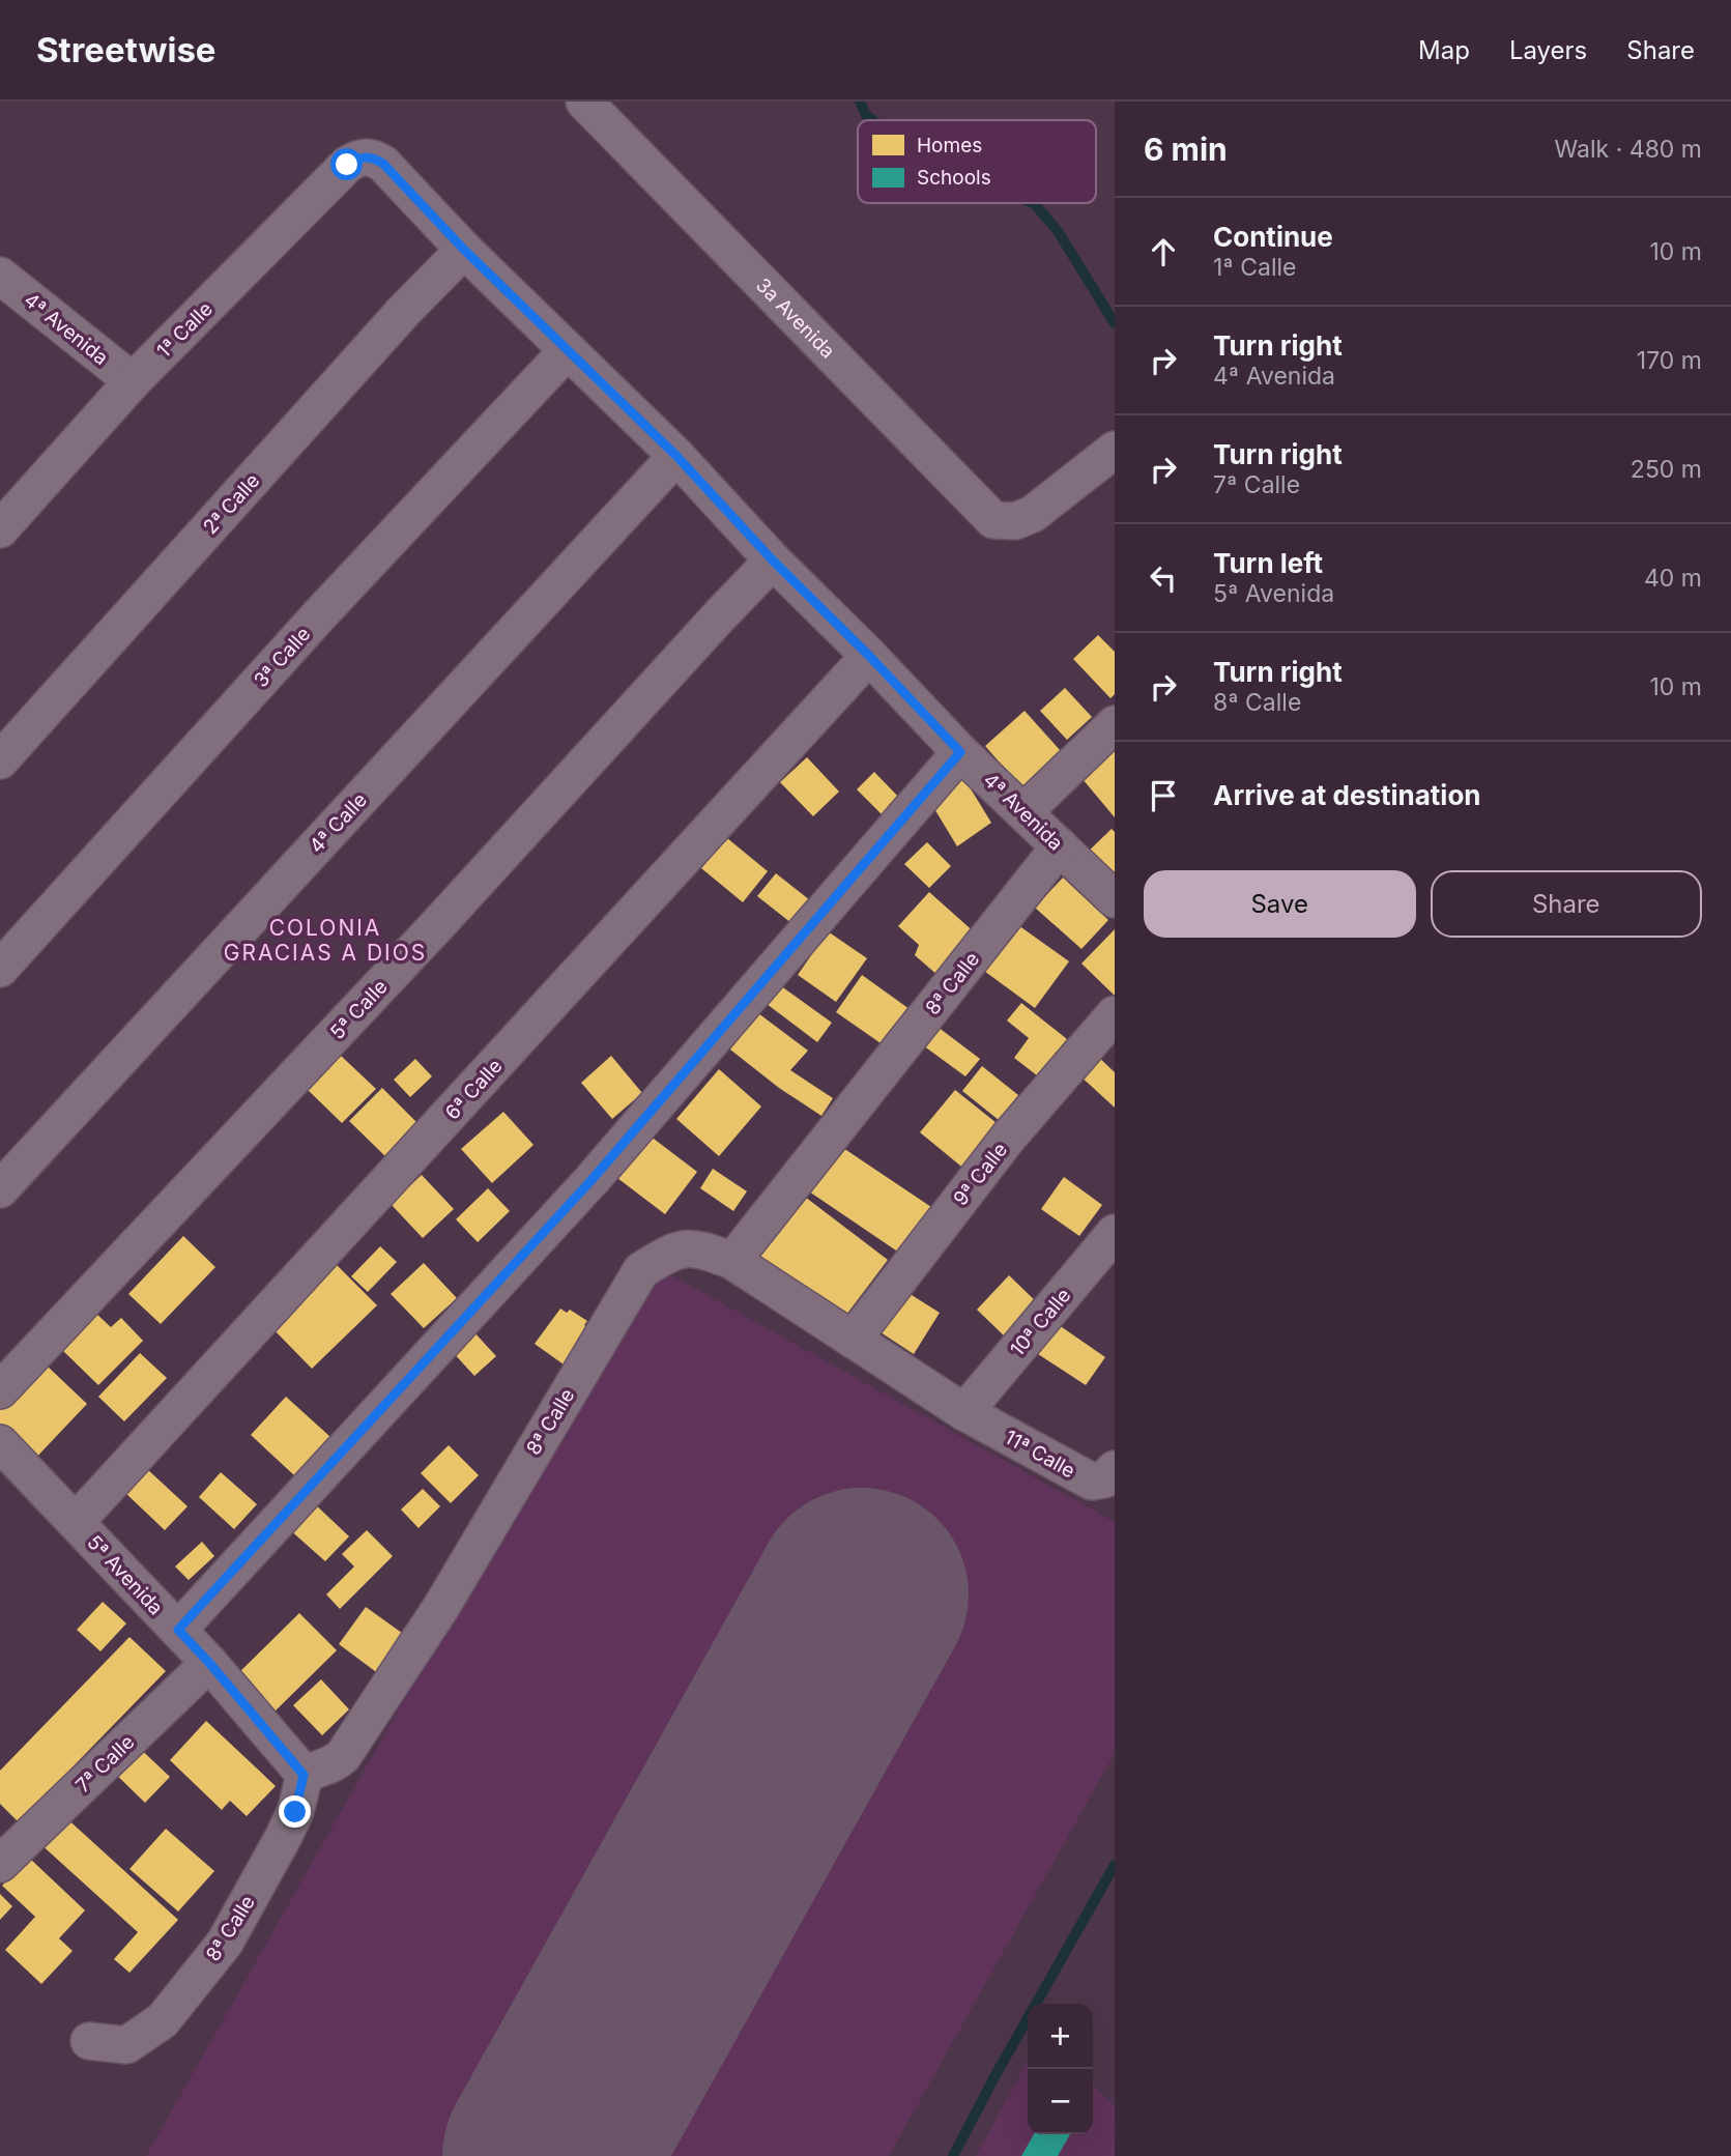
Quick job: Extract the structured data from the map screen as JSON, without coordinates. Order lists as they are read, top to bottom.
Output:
{
  "streets": {
    "street": [
      "3a Avenida",
      "4ª Avenida",
      "1ª Calle",
      "2ª Calle",
      "3ª Calle",
      "4ª Calle",
      "8ª Calle",
      "5ª Calle",
      "6ª Calle",
      "9ª Calle",
      "10ª Calle",
      "11ª Calle",
      "5ª Avenida",
      "7ª Calle"
    ]
  },
  "crossings": [
    ["4ª Avenida", "1ª Calle"],
    ["4ª Avenida", "2ª Calle"],
    ["4ª Avenida", "3ª Calle"],
    ["4ª Avenida", "4ª Calle"],
    ["4ª Avenida", "8ª Calle"],
    ["4ª Avenida", "5ª Calle"],
    ["4ª Avenida", "6ª Calle"],
    ["8ª Calle", "5ª Avenida"],
    ["6ª Calle", "5ª Avenida"],
    ["10ª Calle", "11ª Calle"],
    ["5ª Avenida", "7ª Calle"]
  ],
  "districts": ["COLONIA GRACIAS A DIOS"],
  "legend": ["Homes", "Schools"],
  "page": {
    "header": "Streetwise",
    "nav": ["Map", "Layers", "Share"],
    "heading": ["6 min", "Walk · 480 m"],
    "list": [
      ["Continue", "1ª Calle", "10 m"],
      ["Turn right", "4ª Avenida", "170 m"],
      ["Turn right", "7ª Calle", "250 m"],
      ["Turn left", "5ª Avenida", "40 m"],
      ["Turn right", "8ª Calle", "10 m"],
      "Arrive at destination"
    ],
    "buttons": ["Save", "Share"],
    "map_buttons": ["+", "−"]
  }
}
